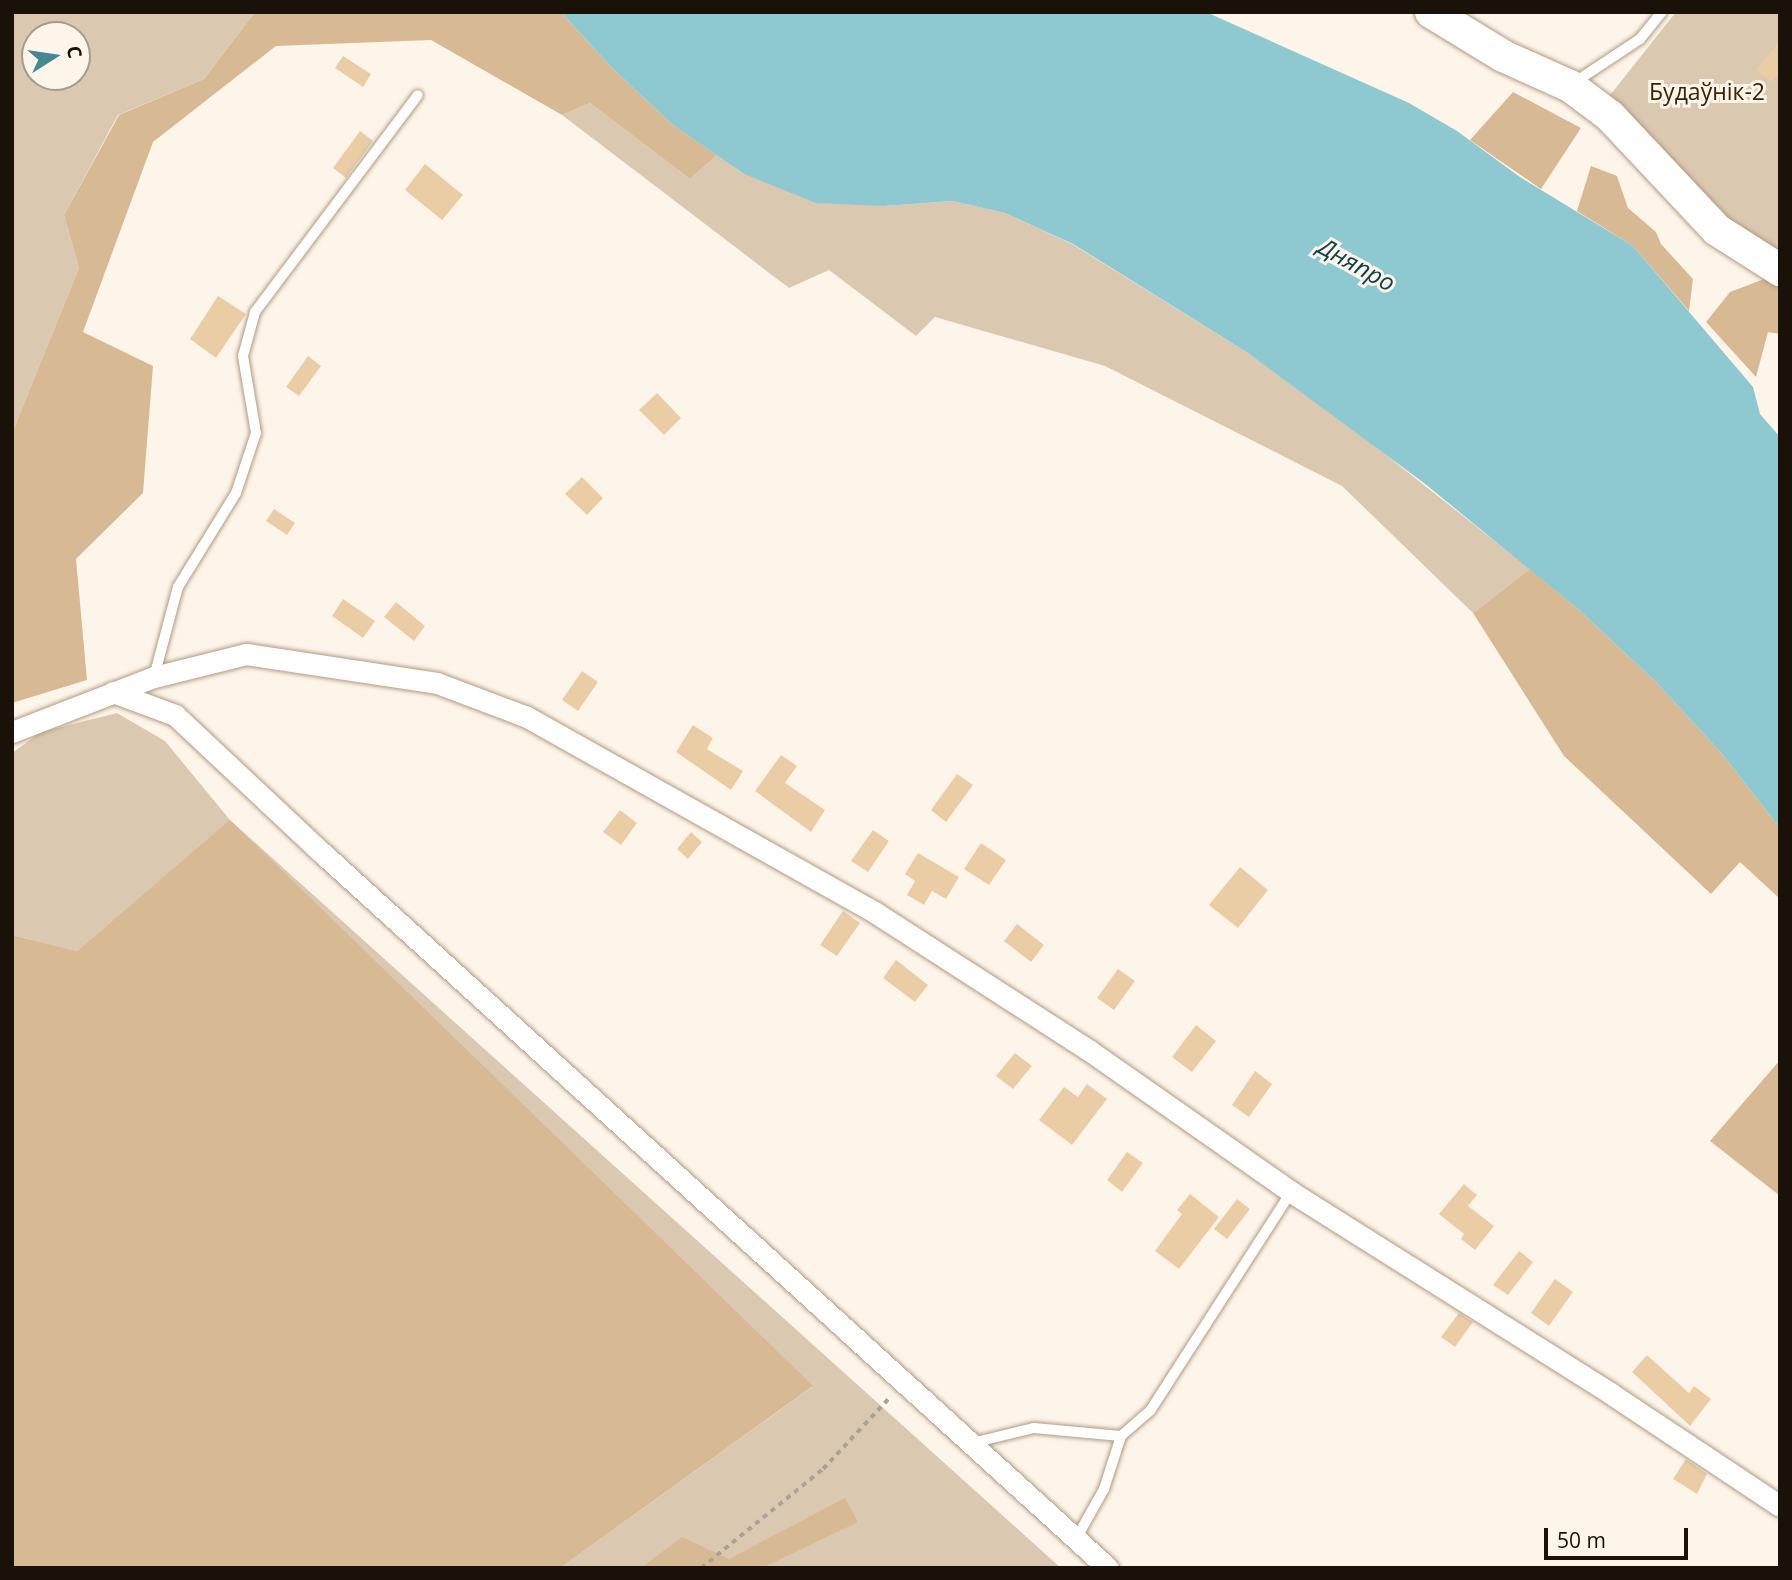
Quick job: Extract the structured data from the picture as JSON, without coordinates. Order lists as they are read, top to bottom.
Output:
{
  "water": ["Дняпро"],
  "parks": ["Будаўнік-2"],
  "scale_bar": "50 m",
  "north": "right"
}
